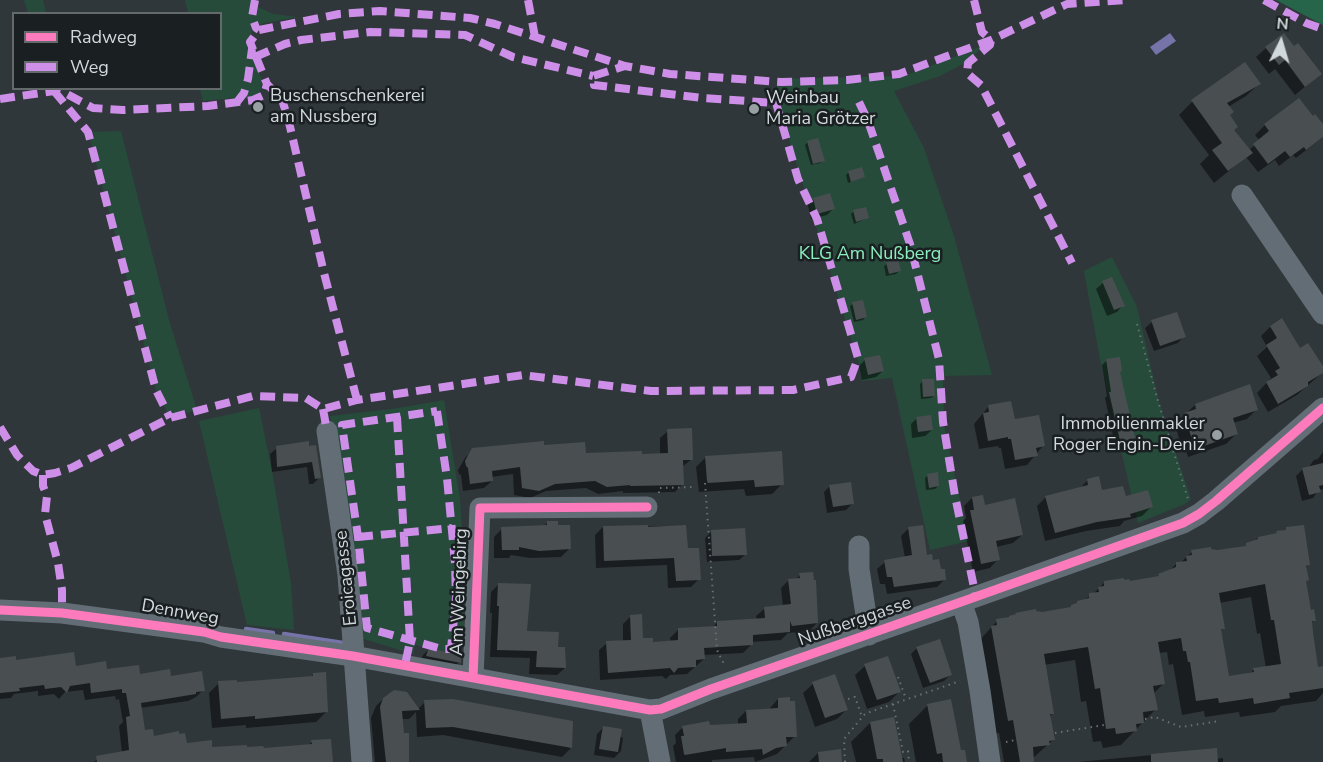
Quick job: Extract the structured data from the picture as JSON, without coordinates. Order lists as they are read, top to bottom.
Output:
{
  "streets": {
    "street": [
      "Eroicagasse",
      "Am Weingebirg",
      "Dennweg",
      "Nußberggasse"
    ]
  },
  "crossings": [
    ["Eroicagasse", "Dennweg"],
    ["Eroicagasse", "Nußberggasse"],
    ["Am Weingebirg", "Nußberggasse"],
    ["Dennweg", "Nußberggasse"]
  ],
  "parks": ["KLG Am Nußberg"],
  "places": ["Buschenschenkerei am Nussberg", "Weinbau Maria Grötzer", "Immobilienmakler Roger Engin-Deniz"],
  "legend": ["Radweg", "Weg"],
  "north": "top"
}
